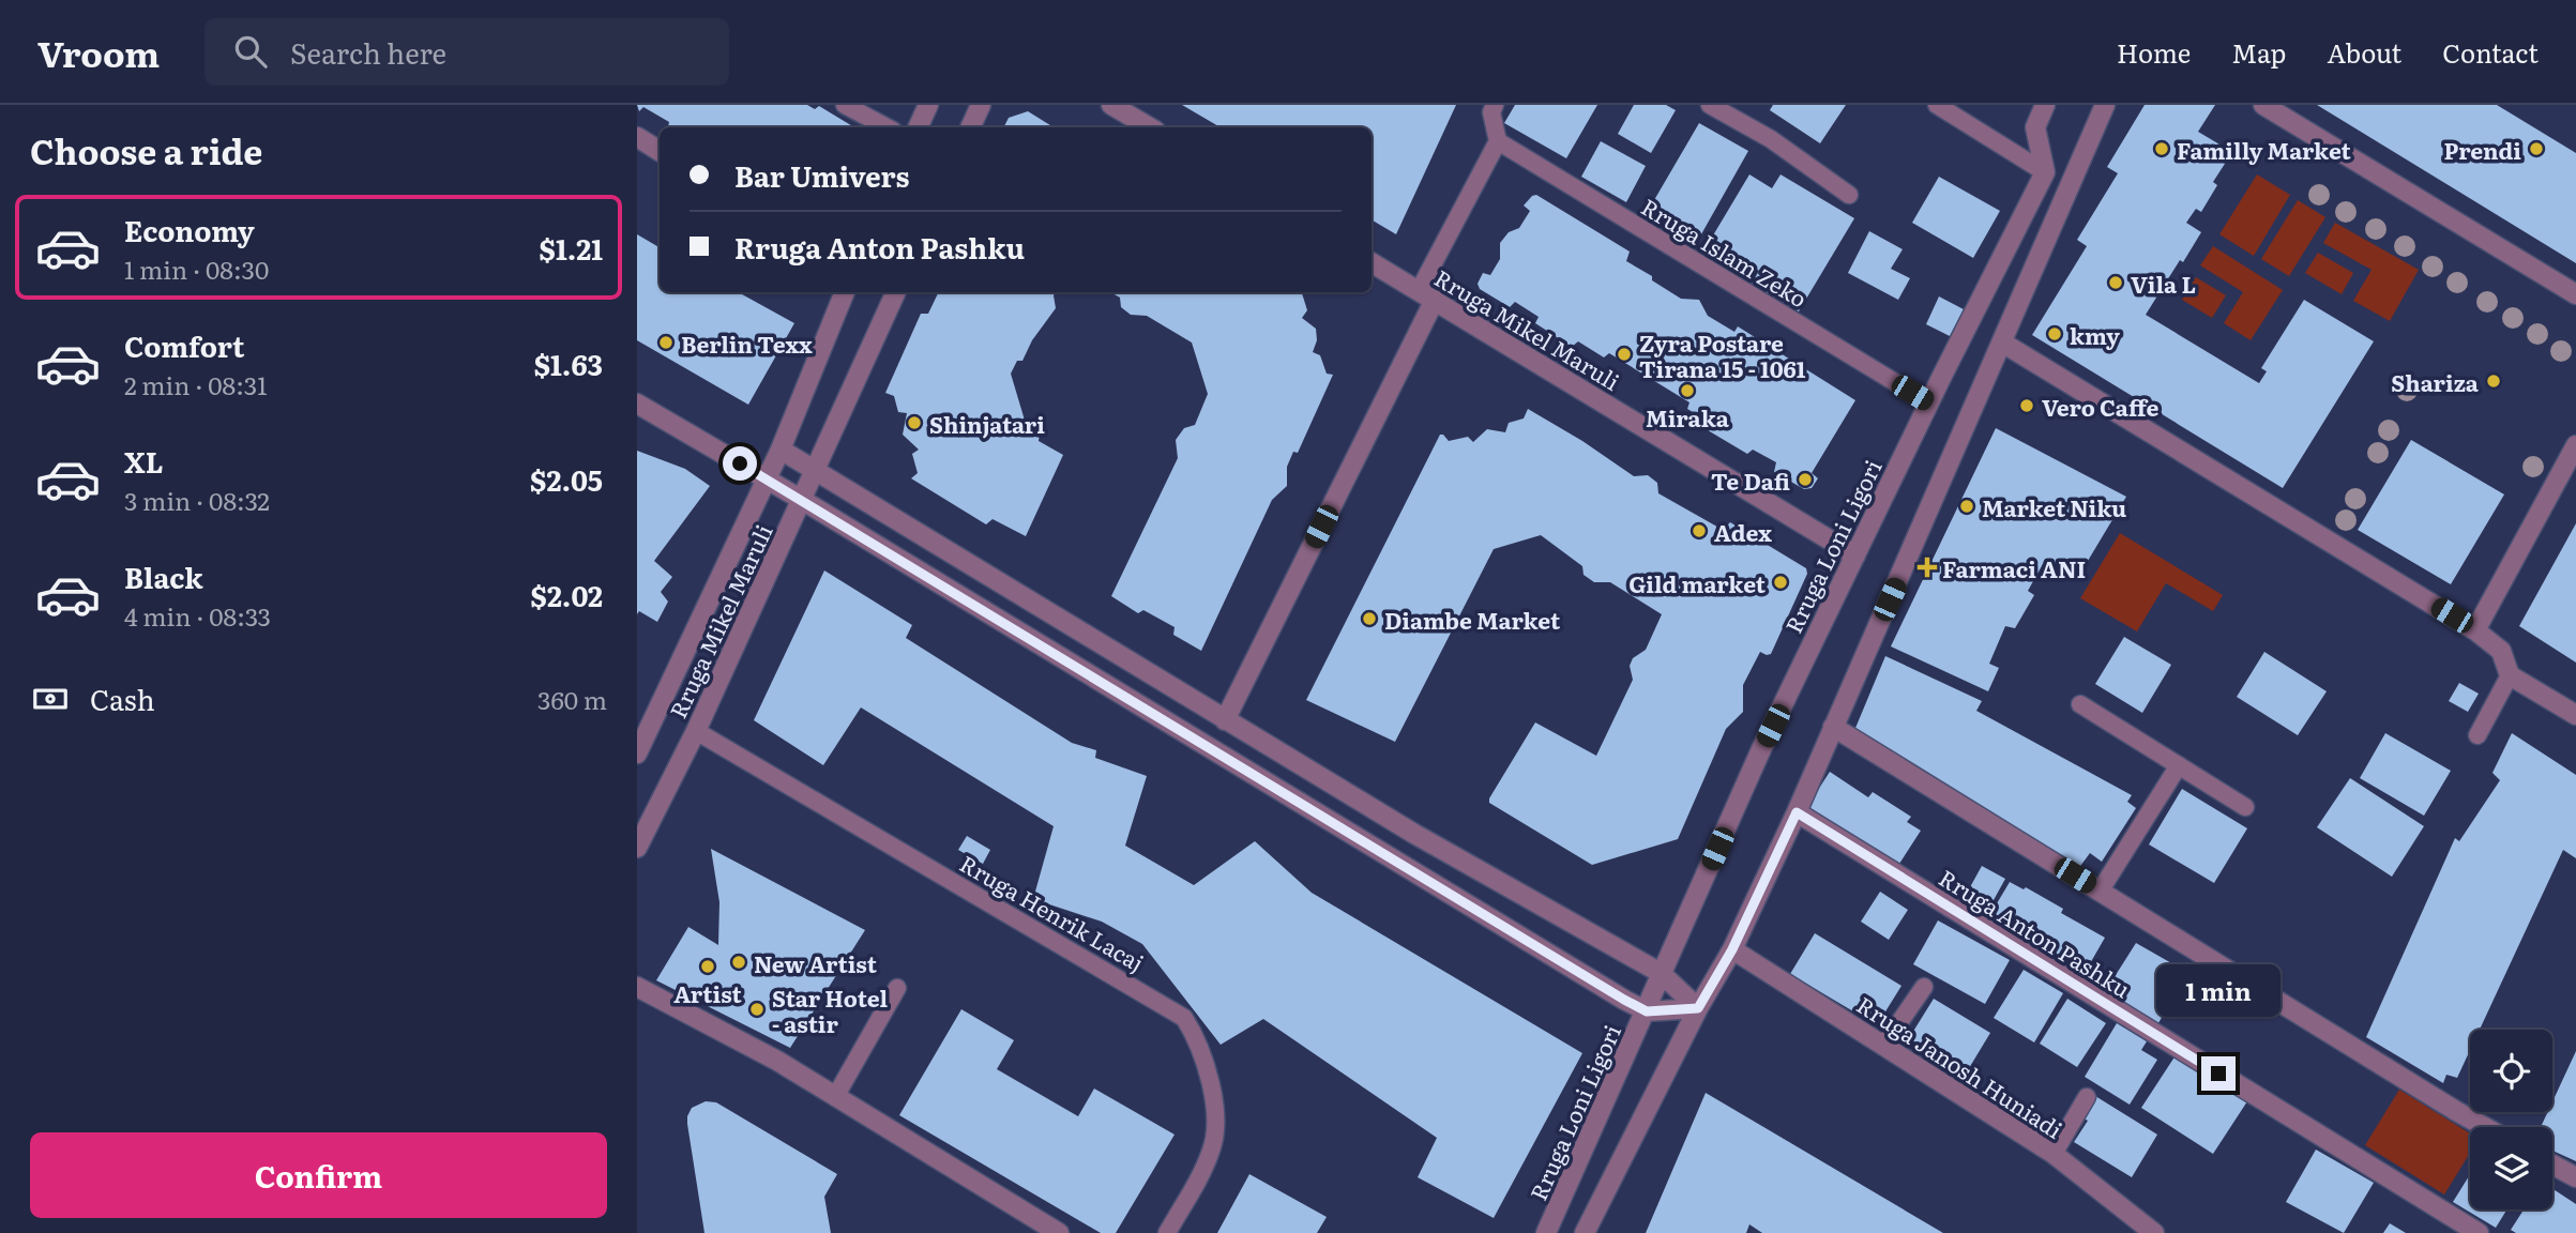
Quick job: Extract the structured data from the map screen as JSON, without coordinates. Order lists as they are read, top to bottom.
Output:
{
  "streets": {
    "street": [
      "Rruga Mikel Maruli",
      "Rruga Loni Ligori",
      "Rruga Anton Pashku",
      "Rruga Janosh Huniadi"
    ],
    "lane": ["Rruga Islam Zeko", "Rruga Henrik Lacaj"]
  },
  "crossings": [
    ["Rruga Islam Zeko", "Rruga Loni Ligori"],
    ["Rruga Mikel Maruli", "Rruga Loni Ligori"],
    ["Rruga Mikel Maruli", "Rruga Henrik Lacaj"]
  ],
  "places": {
    "other": [
      "Familly Market",
      "Prendi",
      "Vila L",
      "kmy",
      "Berlin Texx",
      "Zyra Postare Tirana 15 - 1061",
      "Shariza",
      "Miraka",
      "Vero Caffe",
      "Shinjatari",
      "Te Dafi",
      "Market Niku",
      "Adex",
      "Gild market",
      "Diambe Market",
      "New Artist",
      "Artist",
      "Star Hotel - astir"
    ],
    "health": ["Farmaci ANI"]
  },
  "page": {
    "header": "Vroom",
    "search": "Search here",
    "nav": [
      "Home",
      "Map",
      "About",
      "Contact"
    ],
    "heading": "Choose a ride",
    "banner": ["Bar Umivers", "Rruga Anton Pashku"],
    "list": [
      {
        "name": "Economy",
        "note": "1 min · 08:30",
        "value": "$1.21"
      },
      {
        "name": "Comfort",
        "note": "2 min · 08:31",
        "value": "$1.63"
      },
      {
        "name": "XL",
        "note": "3 min · 08:32",
        "value": "$2.05"
      },
      {
        "name": "Black",
        "note": "4 min · 08:33",
        "value": "$2.02"
      }
    ],
    "pay": ["Cash", "360 m"],
    "bubble": "1 min",
    "buttons": "Confirm"
  }
}
